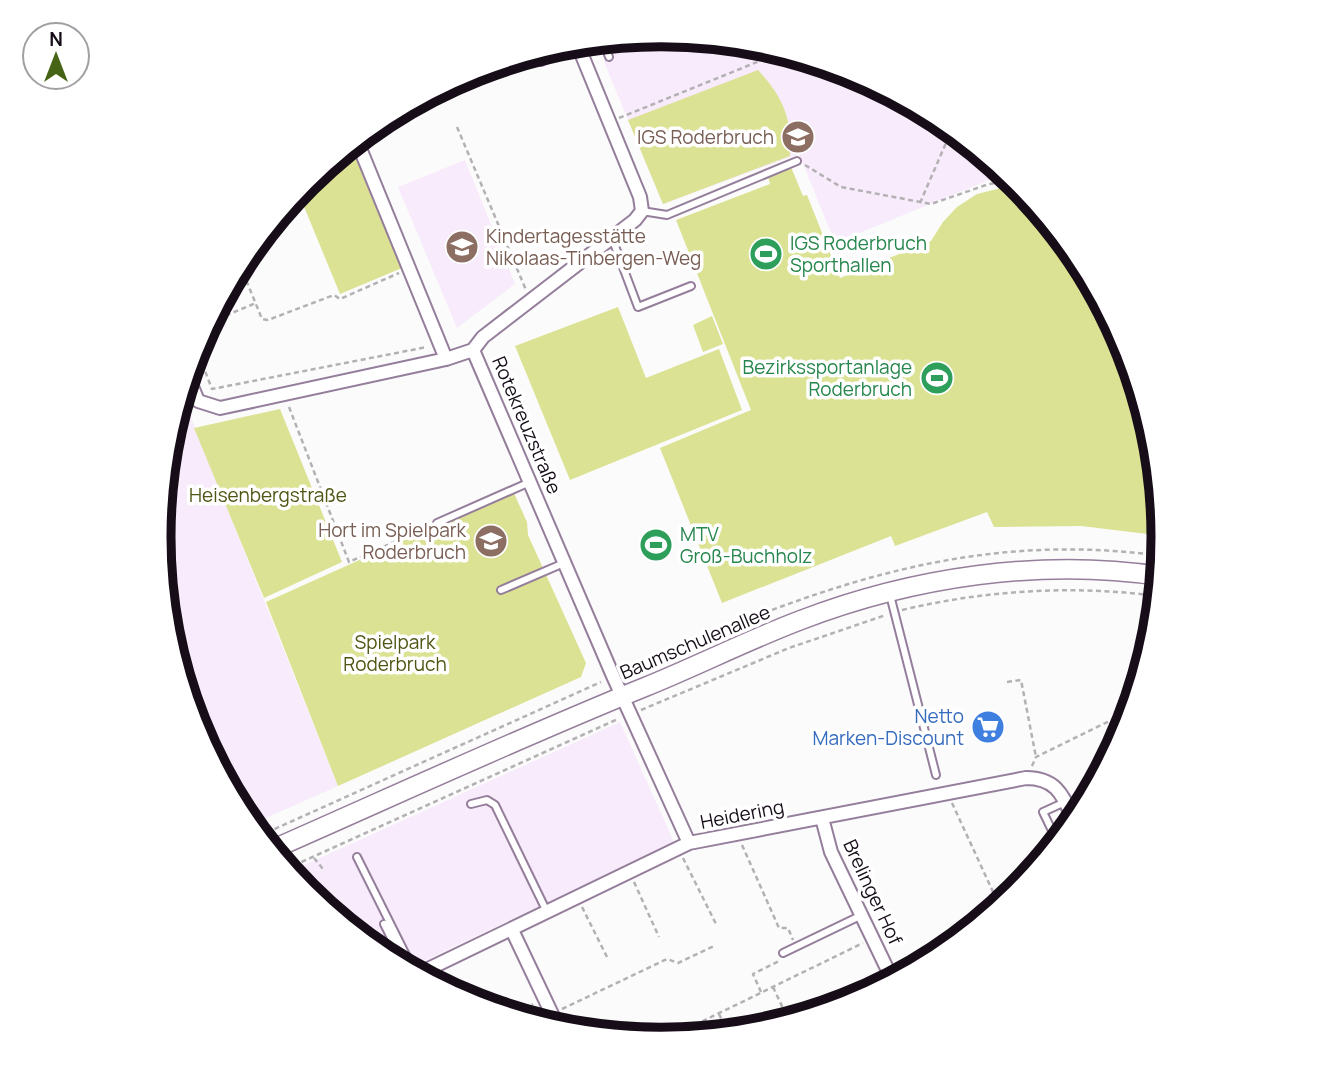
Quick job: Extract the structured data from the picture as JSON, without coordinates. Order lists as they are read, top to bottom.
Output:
{
  "streets": {
    "main road": ["Baumschulenallee"],
    "street": ["Rotekreuzstraße", "Heidering", "Brelinger Hof"]
  },
  "crossings": [
    ["Rotekreuzstraße", "Baumschulenallee"],
    ["Rotekreuzstraße", "Heidering"],
    ["Heidering", "Brelinger Hof"]
  ],
  "parks": ["Heisenbergstraße", "Spielpark Roderbruch"],
  "places": {
    "school or university": ["IGS Roderbruch", "Kindertagesstätte Nikolaas-Tinbergen-Weg", "Hort im Spielpark Roderbruch"],
    "sports": ["IGS Roderbruch Sporthallen", "Bezirkssportanlage Roderbruch", "MTV Groß-Buchholz"],
    "supermarket": ["Netto Marken-Discount"]
  },
  "north": "top"
}
